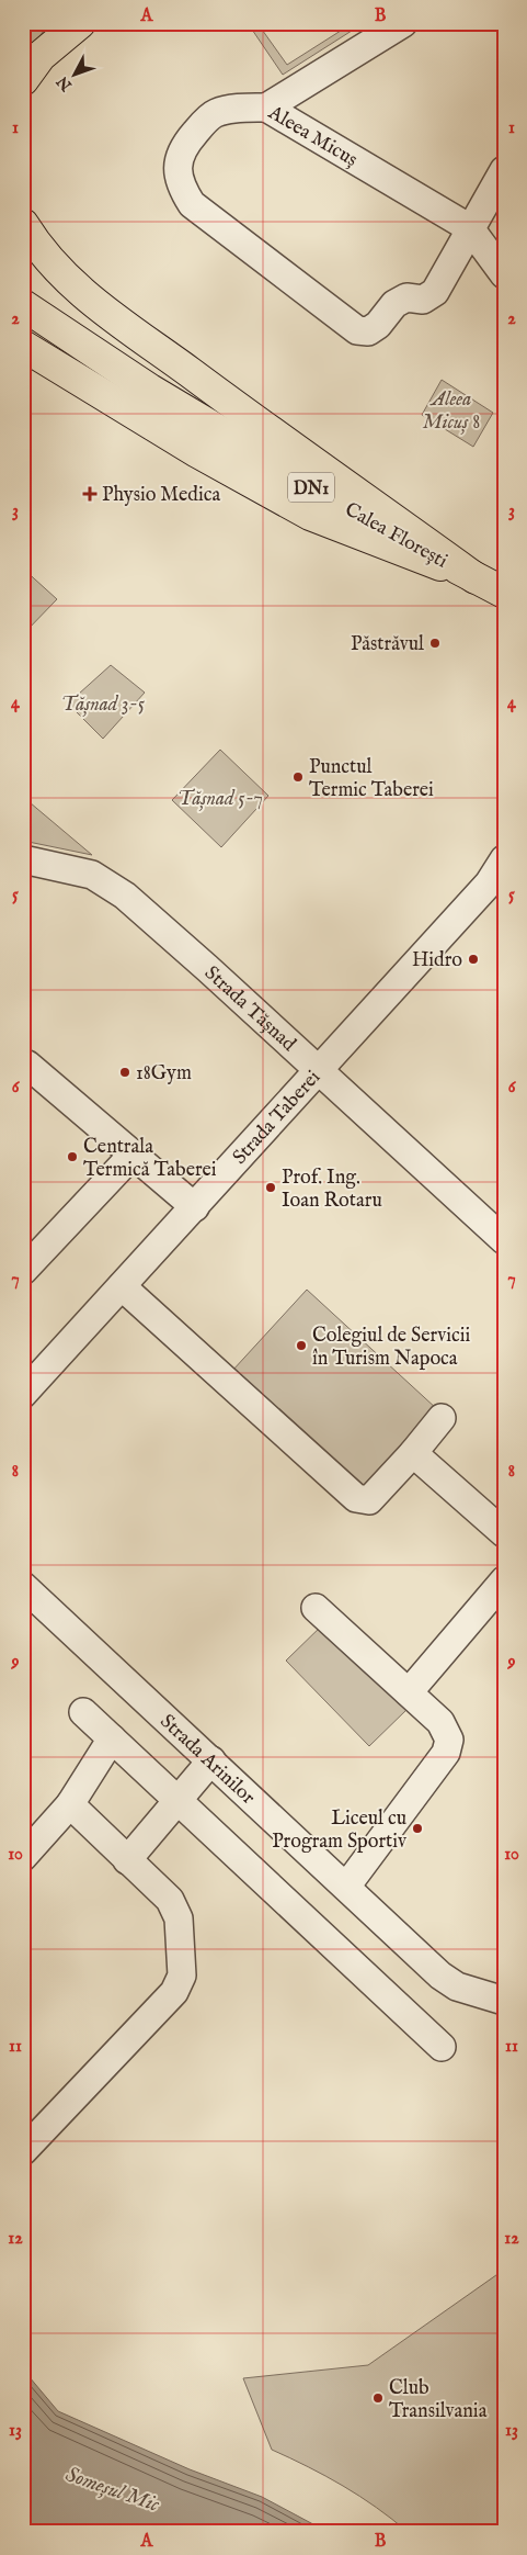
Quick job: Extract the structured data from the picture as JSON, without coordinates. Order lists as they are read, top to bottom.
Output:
{
  "streets": {
    "main road": ["DN1", "Calea Florești"],
    "street": [
      "Aleea Micuș",
      "Strada Tășnad",
      "Strada Taberei",
      "Strada Arinilor"
    ]
  },
  "crossings": [
    ["Strada Tășnad", "Strada Taberei"]
  ],
  "water": ["Someșul Mic"],
  "parks": ["Aleea Micuș 8", "Tășnad 3-5", "Tășnad 5-7"],
  "places": {
    "health": ["Physio Medica"],
    "other": [
      "Păstrăvul",
      "Punctul Termic Taberei",
      "Hidro",
      "18Gym",
      "Centrala Termică Taberei",
      "Prof. Ing. Ioan Rotaru",
      "Colegiul de Servicii în Turism Napoca",
      "Liceul cu Program Sportiv",
      "Club Transilvania"
    ]
  },
  "north": "bottom left",
  "grid": {
    "columns": ["A", "B"],
    "rows": [
      "1",
      "2",
      "3",
      "4",
      "5",
      "6",
      "7",
      "8",
      "9",
      "10",
      "11",
      "12",
      "13"
    ]
  }
}
